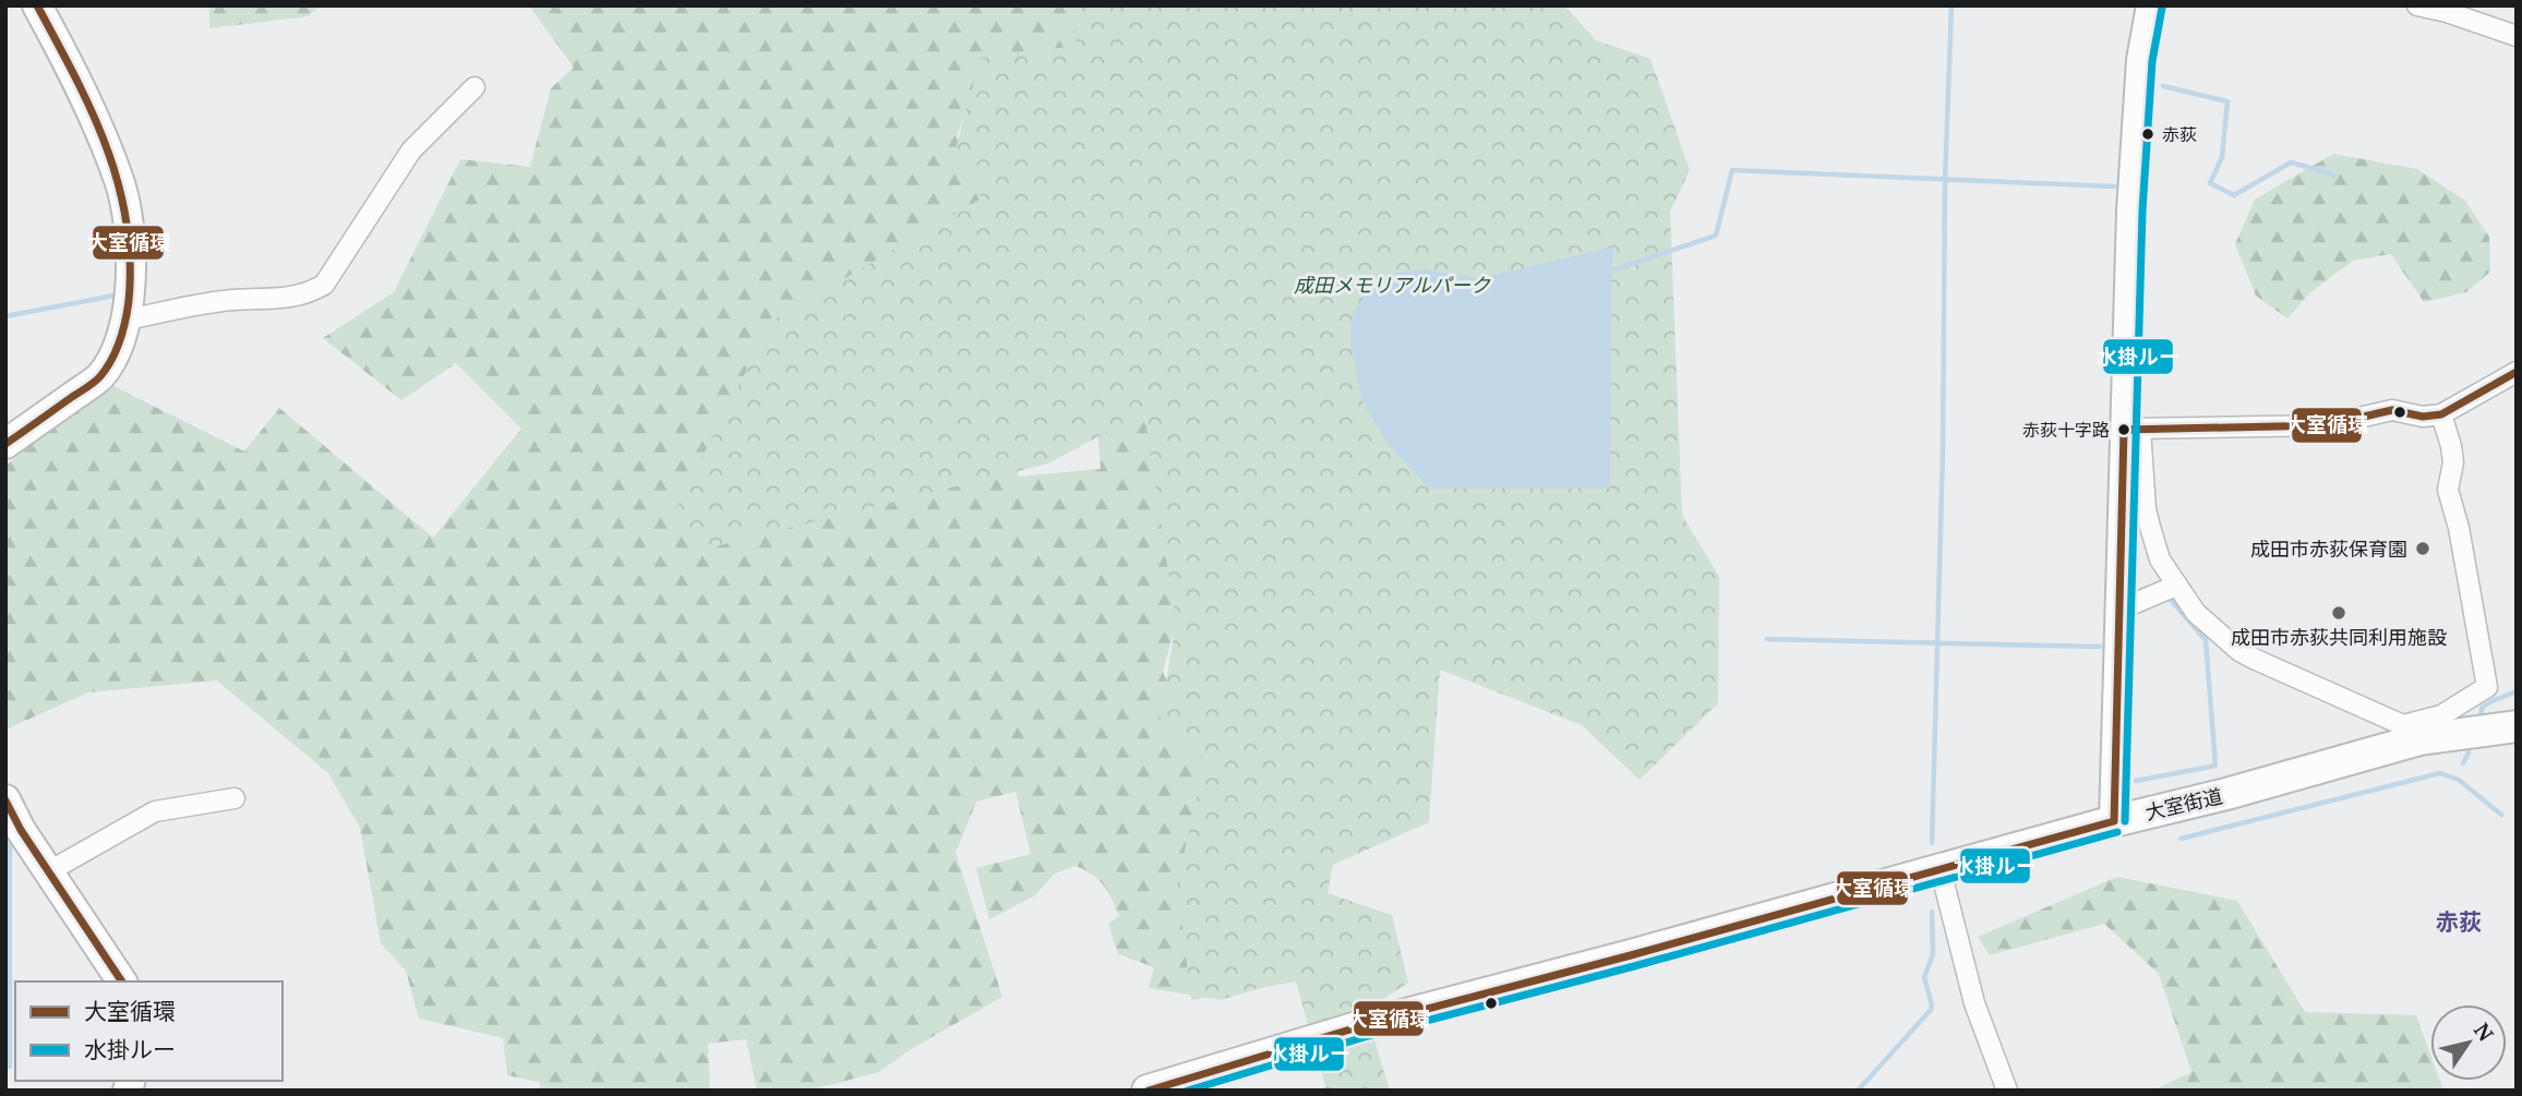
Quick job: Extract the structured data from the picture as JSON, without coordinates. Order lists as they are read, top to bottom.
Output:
{
  "streets": {
    "main road": ["大室街道"]
  },
  "districts": ["赤荻"],
  "parks": ["成田メモリアルパーク"],
  "places": [
    "赤荻",
    "赤荻十字路",
    "成田市赤荻保育園",
    "成田市赤荻共同利用施設"
  ],
  "lines": ["transit line 大室循環", "transit line 水掛ルー"],
  "legend": ["大室循環", "水掛ルー"],
  "north": "top right"
}
